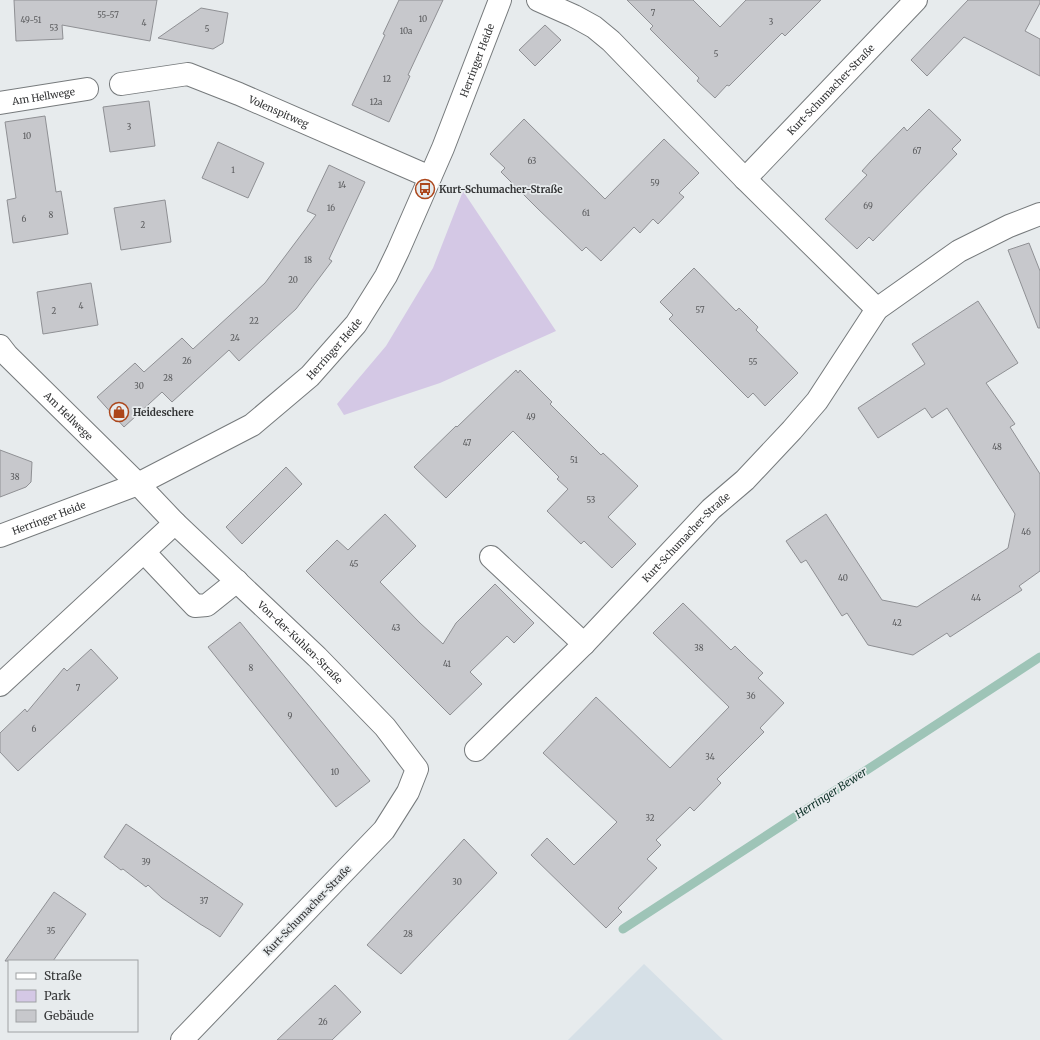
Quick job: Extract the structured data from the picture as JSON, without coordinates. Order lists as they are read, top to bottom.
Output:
{
  "streets": {
    "street": [
      "Herringer Heide",
      "Kurt-Schumacher-Straße",
      "Am Hellwege",
      "Volenspitweg",
      "Von-der-Kuhlen-Straße"
    ]
  },
  "crossings": [
    ["Herringer Heide", "Am Hellwege"],
    ["Herringer Heide", "Volenspitweg"],
    ["Herringer Heide", "Von-der-Kuhlen-Straße"],
    ["Kurt-Schumacher-Straße", "Von-der-Kuhlen-Straße"],
    ["Am Hellwege", "Von-der-Kuhlen-Straße"]
  ],
  "water": ["Herringer Bewer"],
  "places": {
    "bus stop": ["Kurt-Schumacher-Straße"],
    "shop": ["Heideschere"]
  },
  "house_numbers": [
    "7",
    "55-57",
    "10",
    "49-51",
    "3",
    "4",
    "53",
    "5",
    "10a",
    "5",
    "12",
    "12a",
    "3",
    "10",
    "67",
    "63",
    "1",
    "59",
    "14",
    "69",
    "16",
    "61",
    "8",
    "6",
    "2",
    "18",
    "20",
    "4",
    "57",
    "2",
    "22",
    "24",
    "26",
    "55",
    "28",
    "30",
    "49",
    "47",
    "48",
    "51",
    "38",
    "53",
    "46",
    "45",
    "40",
    "44",
    "42",
    "43",
    "38",
    "41",
    "8",
    "7",
    "36",
    "9",
    "6",
    "34",
    "10",
    "32",
    "39",
    "30",
    "37",
    "35",
    "28",
    "26"
  ],
  "legend": ["Straße", "Park", "Gebäude"]
}
